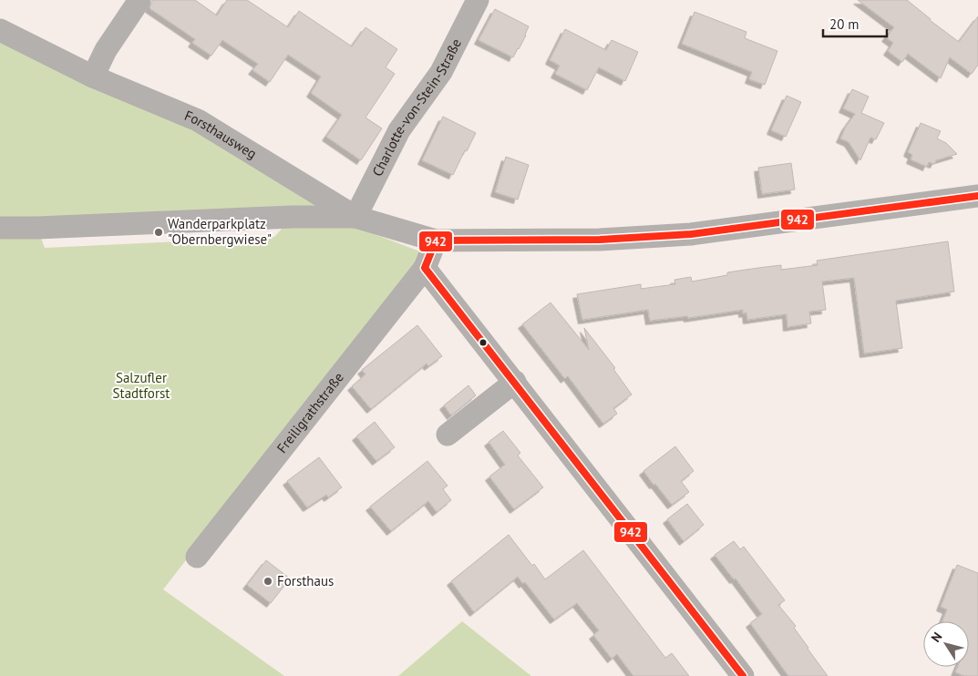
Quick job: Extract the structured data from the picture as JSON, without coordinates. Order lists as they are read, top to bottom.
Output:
{
  "streets": {
    "street": ["Charlotte-von-Stein-Straße", "Forsthausweg", "Freiligrathstraße"]
  },
  "crossings": [
    ["Charlotte-von-Stein-Straße", "Forsthausweg"],
    ["Forsthausweg", "Freiligrathstraße"]
  ],
  "parks": ["Salzufler Stadtforst"],
  "places": ["Wanderparkplatz \"Obernbergwiese\"", "Forsthaus"],
  "lines": ["transit line 942"],
  "scale_bar": "20 m",
  "north": "top left"
}
